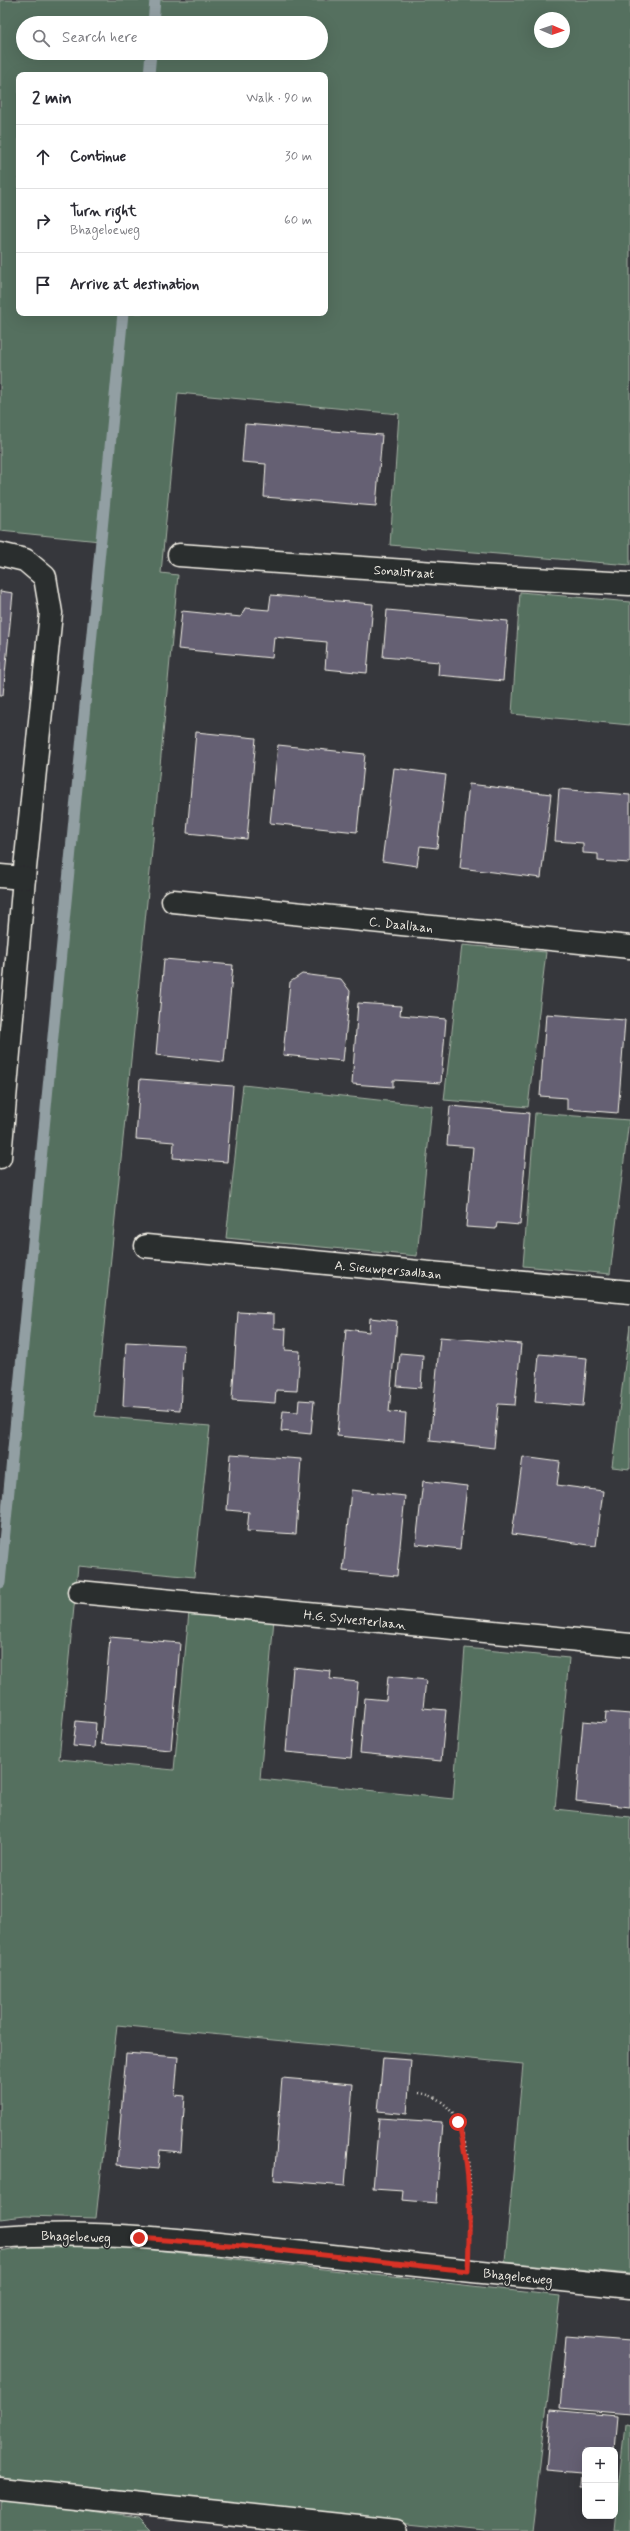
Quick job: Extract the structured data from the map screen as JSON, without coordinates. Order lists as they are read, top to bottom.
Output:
{
  "streets": {
    "street": [
      "Sonalstraat",
      "C. Daallaan",
      "A. Sieuwpersadlaan",
      "H.G. Sylvesterlaan",
      "Bhageloeweg"
    ]
  },
  "north": "right",
  "page": {
    "search": "Search here",
    "heading": ["2 min", "Walk · 90 m"],
    "list": [
      ["Continue", "30 m"],
      ["Turn right", "Bhageloeweg", "60 m"],
      "Arrive at destination"
    ],
    "map_buttons": ["+", "−"]
  }
}
